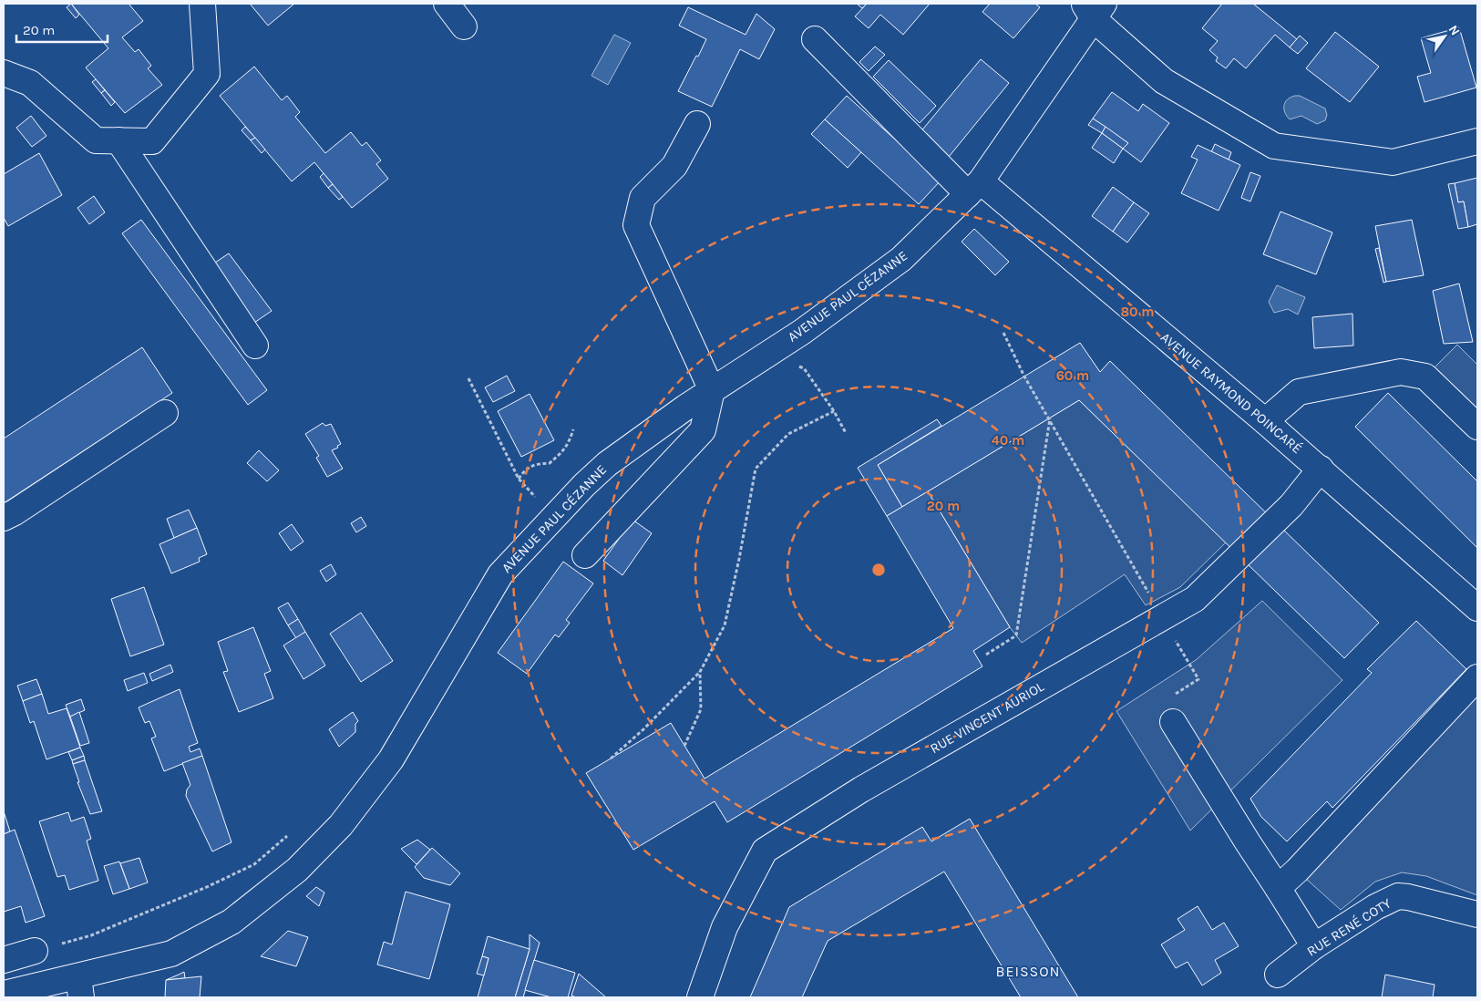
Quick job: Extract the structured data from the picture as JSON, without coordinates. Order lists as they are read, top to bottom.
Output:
{
  "streets": {
    "street": [
      "AVENUE PAUL CÉZANNE",
      "AVENUE RAYMOND POINCARÉ",
      "RUE VINCENT AURIOL",
      "RUE RENÉ COTY"
    ]
  },
  "crossings": [
    ["AVENUE PAUL CÉZANNE", "AVENUE RAYMOND POINCARÉ"],
    ["AVENUE RAYMOND POINCARÉ", "RUE VINCENT AURIOL"]
  ],
  "districts": ["BEISSON"],
  "scale_bar": "20 m",
  "north": "top right",
  "rings": [
    "80 m",
    "60 m",
    "40 m",
    "20 m"
  ]
}
